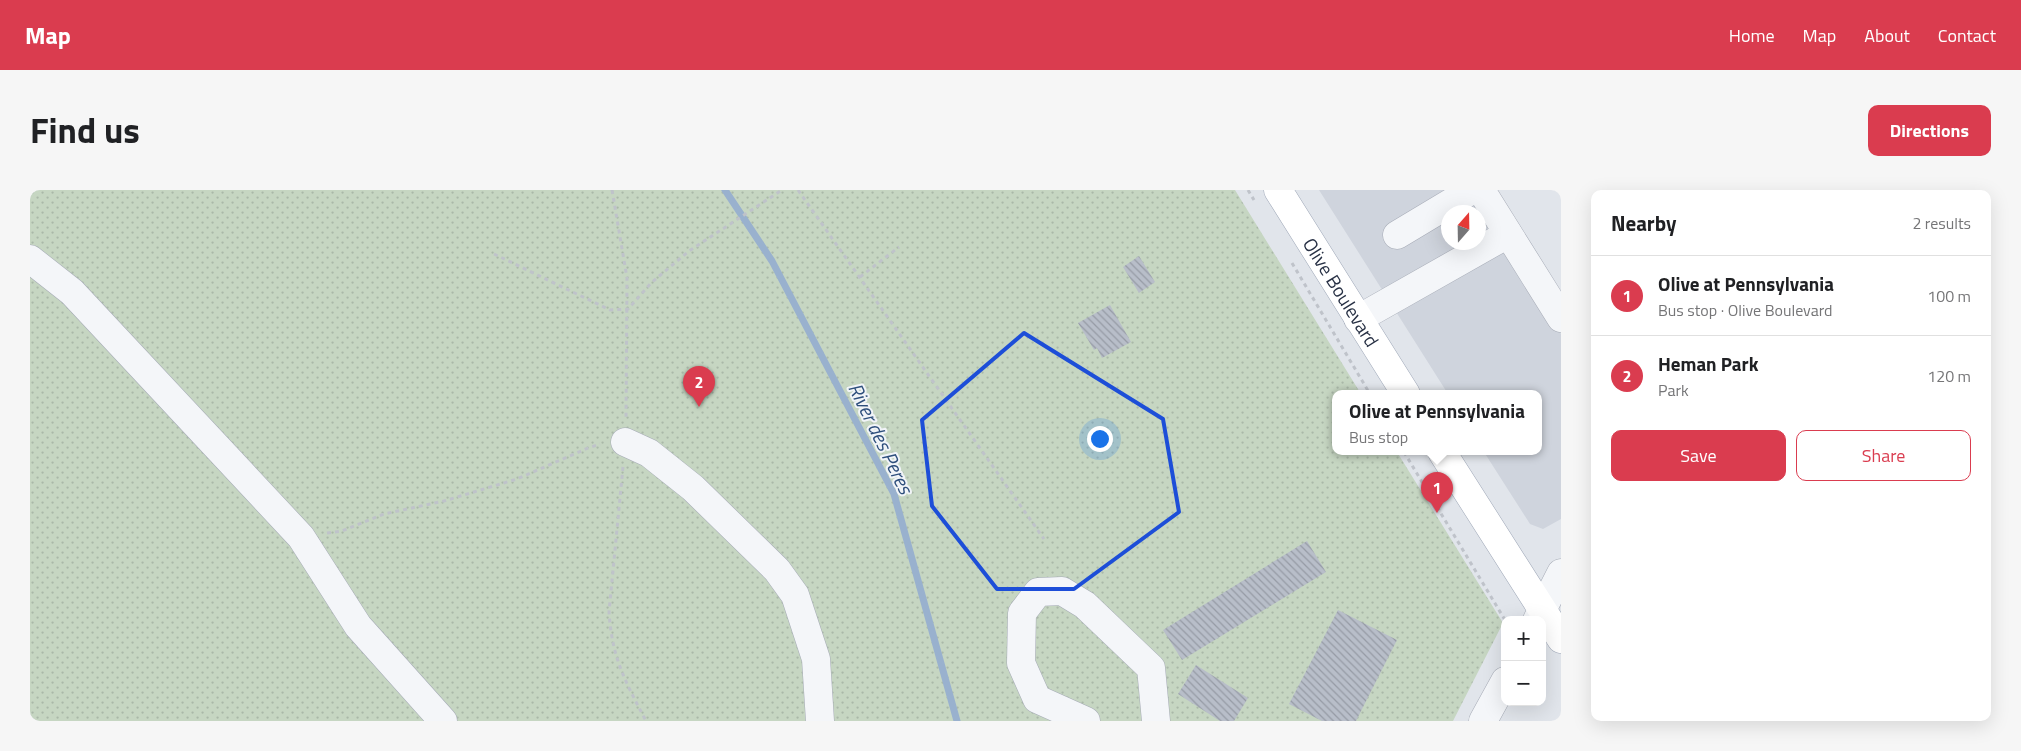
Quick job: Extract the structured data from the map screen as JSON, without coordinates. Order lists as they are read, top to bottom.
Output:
{
  "streets": {
    "main road": ["Olive Boulevard"]
  },
  "water": ["River des Peres"],
  "north": "top",
  "page": {
    "header": "Map",
    "nav": [
      "Home",
      "Map",
      "About",
      "Contact"
    ],
    "title": "Find us",
    "buttons": [
      "Directions",
      ["Save", "Share"]
    ],
    "heading": ["Nearby", "2 results"],
    "list": [
      {
        "mark": "1",
        "name": "Olive at Pennsylvania",
        "note": "Bus stop · Olive Boulevard",
        "value": "100 m"
      },
      {
        "mark": "2",
        "name": "Heman Park",
        "note": "Park",
        "value": "120 m"
      }
    ],
    "pins": ["2", "1"],
    "popup": ["Olive at Pennsylvania", "Bus stop"],
    "map_buttons": ["+", "−"]
  }
}
